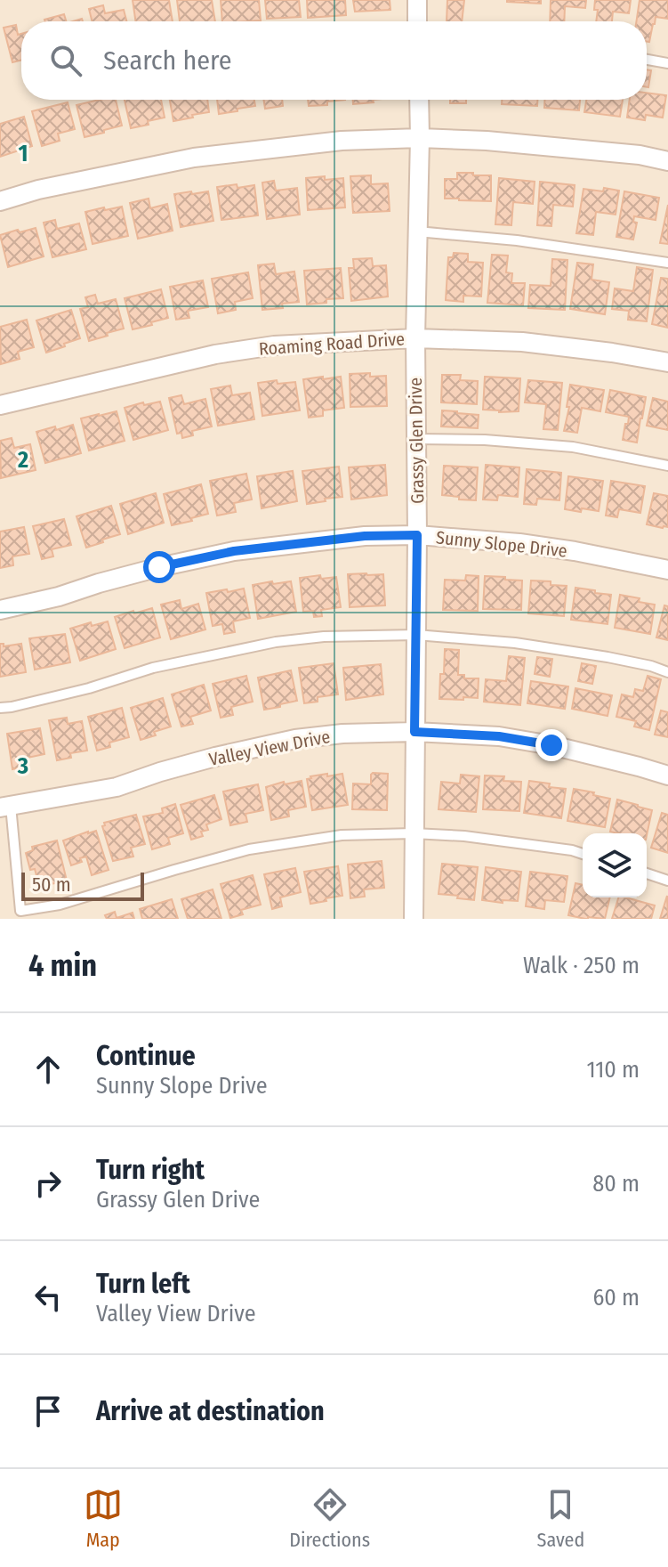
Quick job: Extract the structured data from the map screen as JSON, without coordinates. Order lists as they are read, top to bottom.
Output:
{
  "streets": {
    "street": [
      "Roaming Road Drive",
      "Grassy Glen Drive",
      "Sunny Slope Drive",
      "Valley View Drive"
    ]
  },
  "crossings": [
    ["Roaming Road Drive", "Grassy Glen Drive"],
    ["Grassy Glen Drive", "Sunny Slope Drive"],
    ["Grassy Glen Drive", "Valley View Drive"]
  ],
  "scale_bar": "50 m",
  "page": {
    "search": "Search here",
    "scale": "50 m",
    "heading": ["4 min", "Walk · 250 m"],
    "list": [
      ["Continue", "Sunny Slope Drive", "110 m"],
      ["Turn right", "Grassy Glen Drive", "80 m"],
      ["Turn left", "Valley View Drive", "60 m"],
      "Arrive at destination"
    ],
    "nav": ["Map", "Directions", "Saved"]
  },
  "grid": {
    "rows": ["1", "2", "3"]
  }
}
